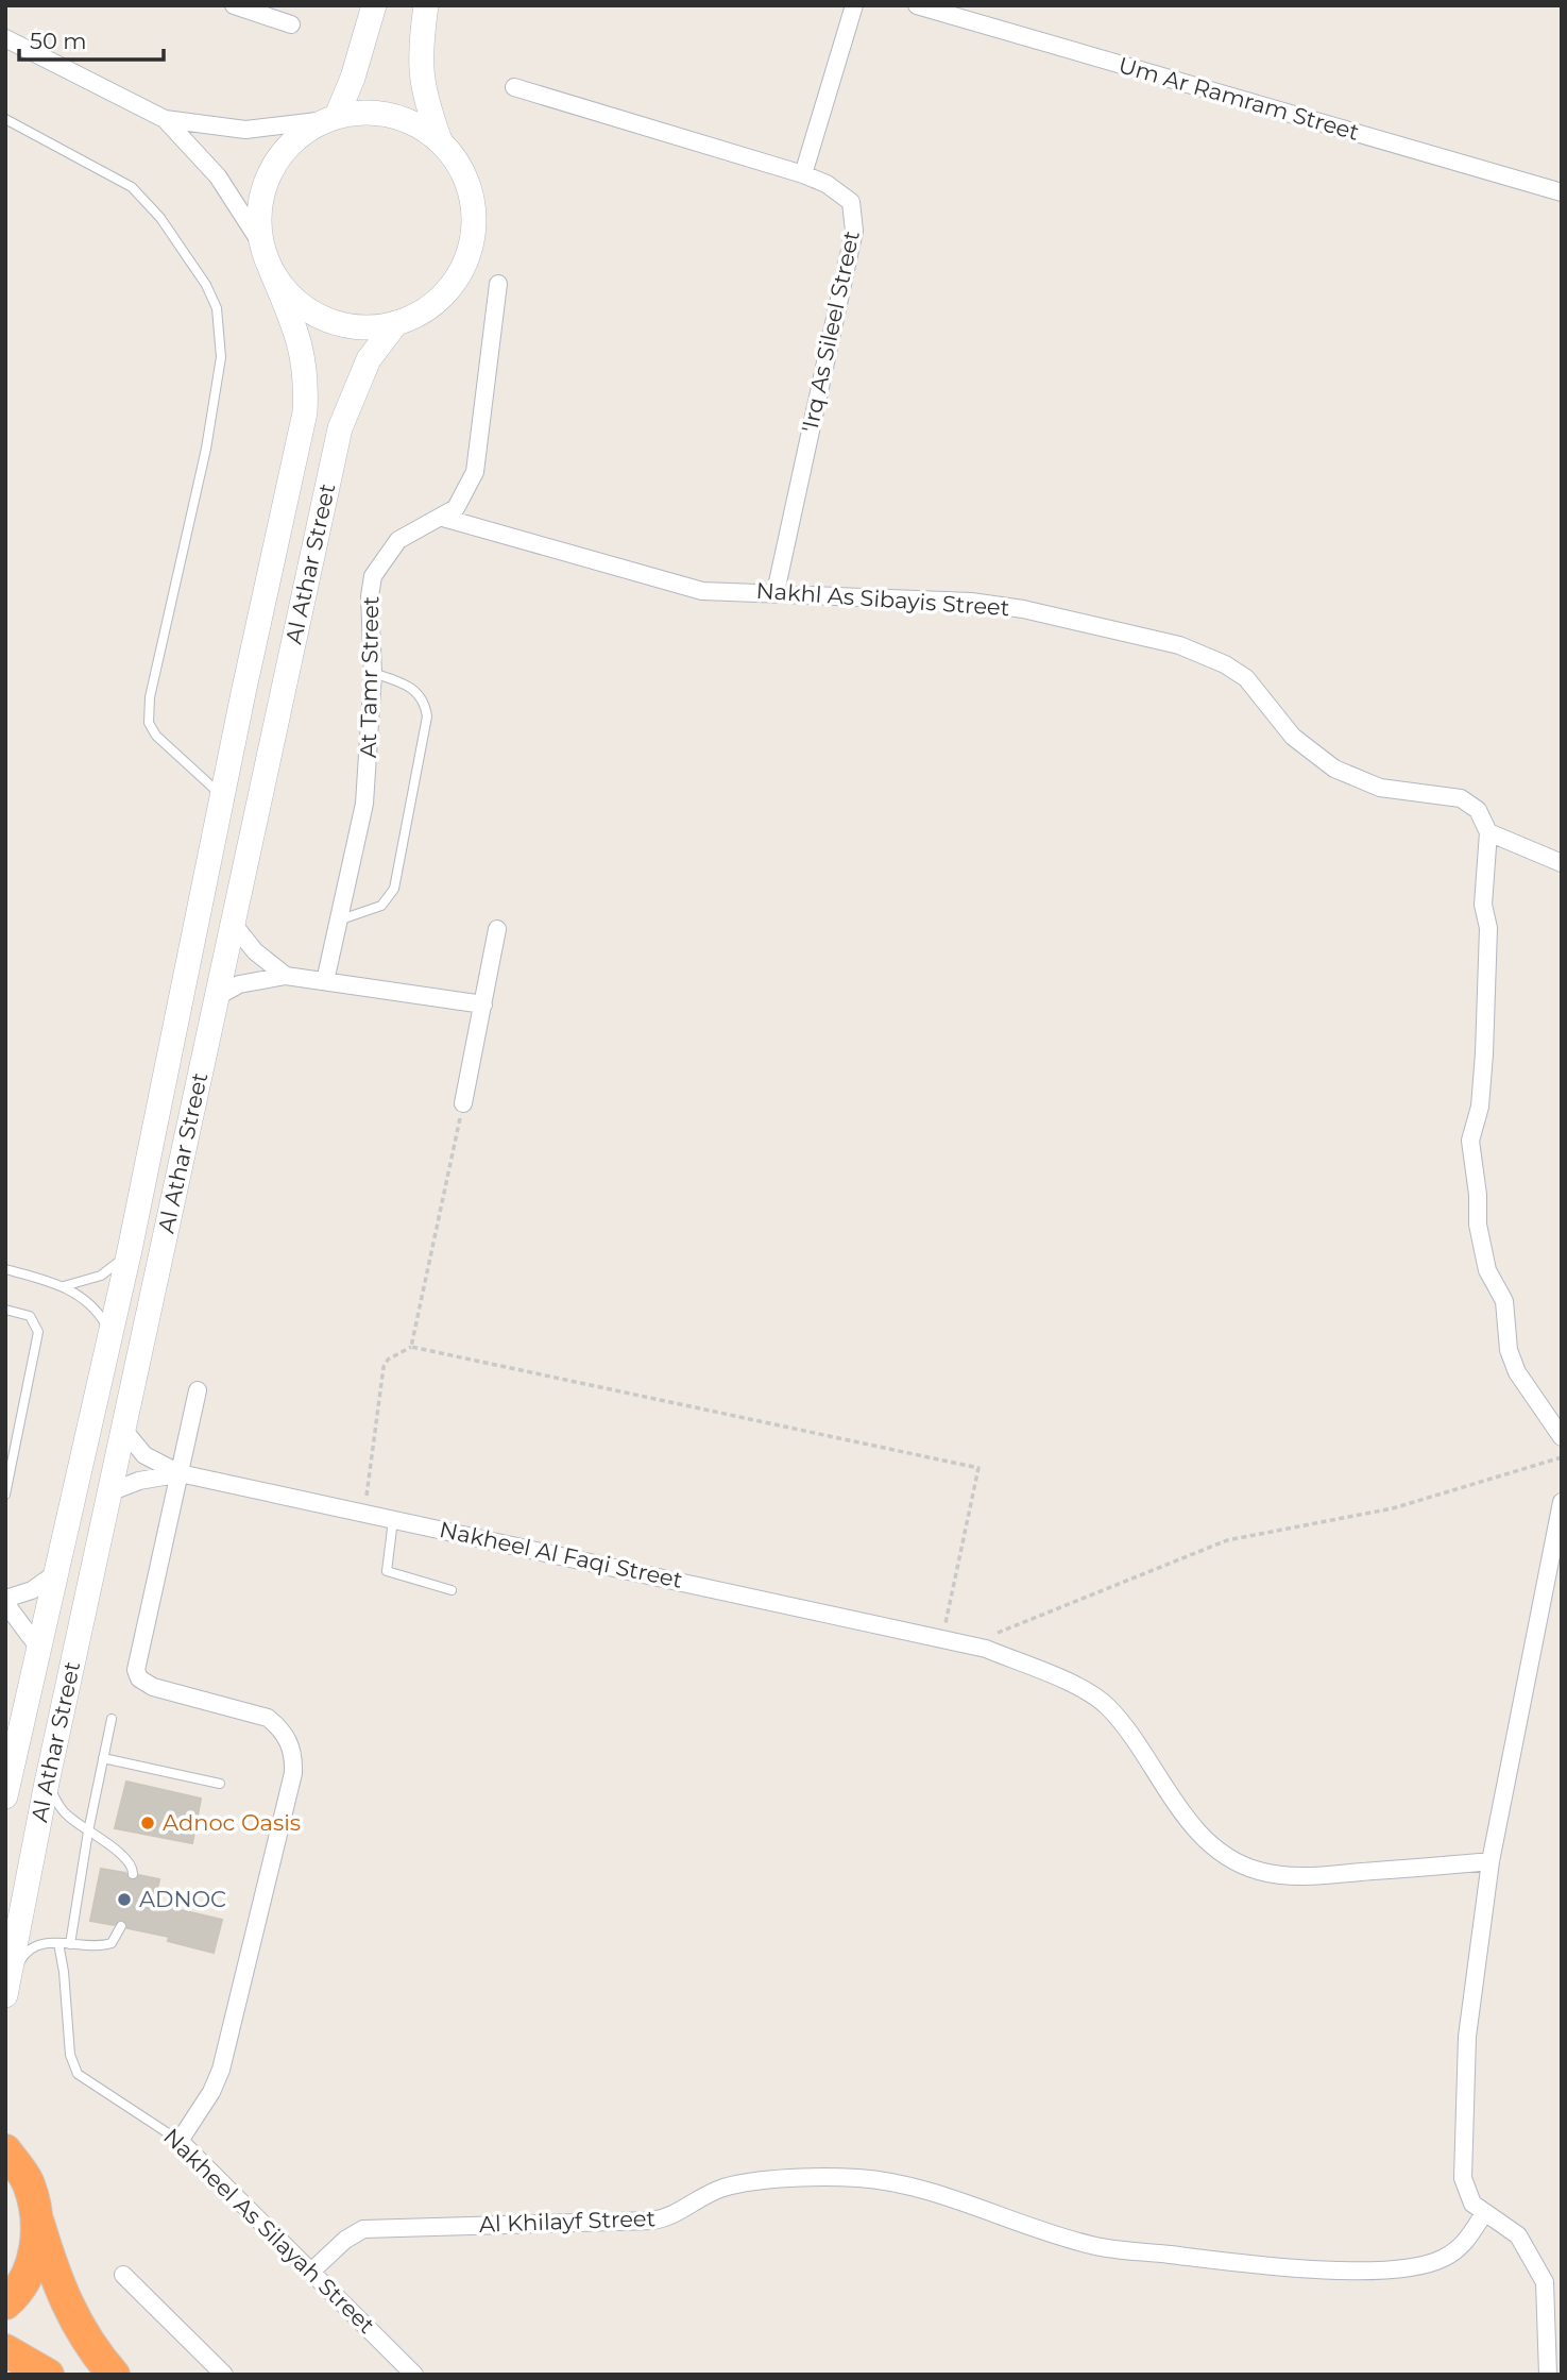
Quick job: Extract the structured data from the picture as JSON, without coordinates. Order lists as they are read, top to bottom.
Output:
{
  "streets": {
    "street": [
      "Um Ar Ramram Street",
      "'Irq As Sileel Street",
      "Al Athar Street",
      "Nakhl As Sibayis Street",
      "At Tamr Street",
      "Nakheel Al Faqi Street",
      "Al Khilayf Street",
      "Nakheel As Silayah Street"
    ]
  },
  "crossings": [
    ["'Irq As Sileel Street", "Nakhl As Sibayis Street"],
    ["Al Athar Street", "Nakheel Al Faqi Street"],
    ["Nakhl As Sibayis Street", "At Tamr Street"],
    ["Al Khilayf Street", "Nakheel As Silayah Street"]
  ],
  "places": ["Adnoc Oasis", "ADNOC"],
  "scale_bar": "50 m"
}
